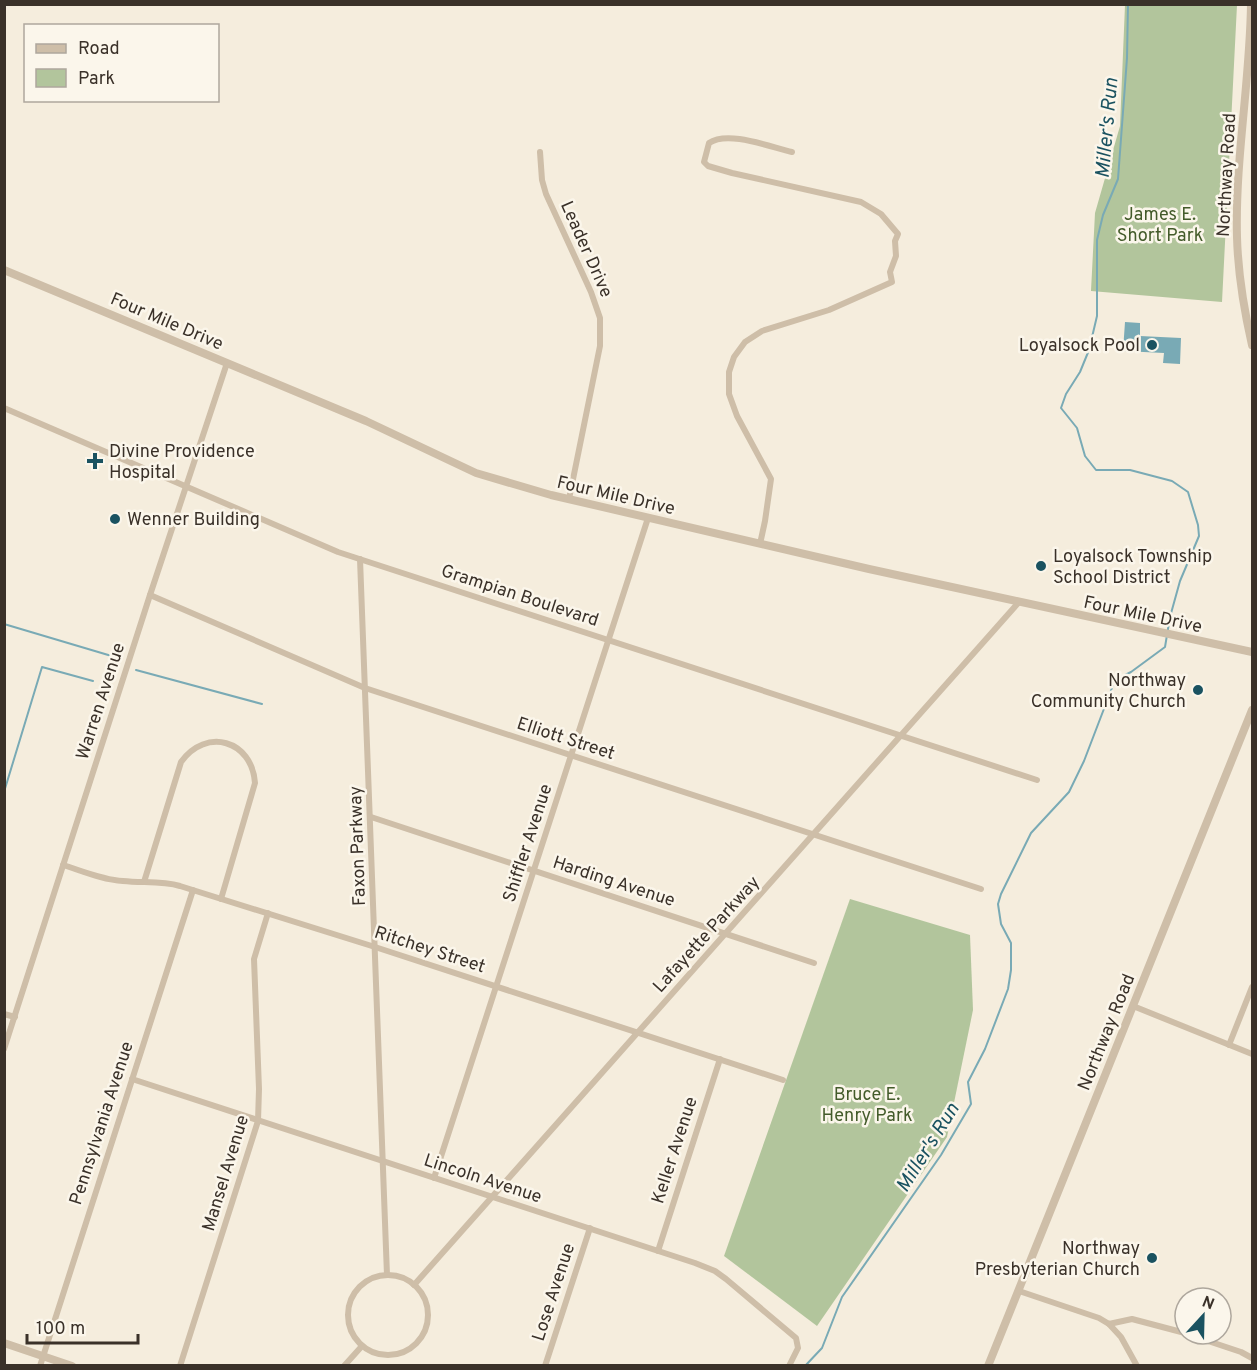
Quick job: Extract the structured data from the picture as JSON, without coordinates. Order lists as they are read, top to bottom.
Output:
{
  "streets": {
    "street": [
      "Northway Road",
      "Leader Drive",
      "Four Mile Drive",
      "Grampian Boulevard",
      "Warren Avenue",
      "Elliott Street",
      "Shiffler Avenue",
      "Faxon Parkway",
      "Harding Avenue",
      "Lafayette Parkway",
      "Ritchey Street",
      "Pennsylvania Avenue",
      "Keller Avenue",
      "Mansel Avenue",
      "Lincoln Avenue",
      "Lose Avenue"
    ]
  },
  "crossings": [
    ["Leader Drive", "Four Mile Drive"],
    ["Four Mile Drive", "Warren Avenue"],
    ["Four Mile Drive", "Shiffler Avenue"],
    ["Four Mile Drive", "Lafayette Parkway"],
    ["Grampian Boulevard", "Warren Avenue"],
    ["Grampian Boulevard", "Shiffler Avenue"],
    ["Grampian Boulevard", "Faxon Parkway"],
    ["Grampian Boulevard", "Lafayette Parkway"],
    ["Warren Avenue", "Elliott Street"],
    ["Warren Avenue", "Ritchey Street"],
    ["Elliott Street", "Shiffler Avenue"],
    ["Elliott Street", "Faxon Parkway"],
    ["Elliott Street", "Lafayette Parkway"],
    ["Shiffler Avenue", "Harding Avenue"],
    ["Shiffler Avenue", "Ritchey Street"],
    ["Shiffler Avenue", "Lincoln Avenue"],
    ["Faxon Parkway", "Harding Avenue"],
    ["Faxon Parkway", "Lafayette Parkway"],
    ["Faxon Parkway", "Ritchey Street"],
    ["Faxon Parkway", "Lincoln Avenue"],
    ["Harding Avenue", "Lafayette Parkway"],
    ["Lafayette Parkway", "Ritchey Street"],
    ["Lafayette Parkway", "Lincoln Avenue"],
    ["Ritchey Street", "Pennsylvania Avenue"],
    ["Ritchey Street", "Keller Avenue"],
    ["Ritchey Street", "Mansel Avenue"],
    ["Pennsylvania Avenue", "Lincoln Avenue"],
    ["Keller Avenue", "Lincoln Avenue"],
    ["Mansel Avenue", "Lincoln Avenue"],
    ["Lincoln Avenue", "Lose Avenue"]
  ],
  "water": ["Miller's Run"],
  "parks": ["James E. Short Park", "Bruce E. Henry Park"],
  "places": {
    "other": [
      "Loyalsock Pool",
      "Wenner Building",
      "Loyalsock Township School District",
      "Northway Community Church",
      "Northway Presbyterian Church"
    ],
    "health": ["Divine Providence Hospital"]
  },
  "legend": ["Road", "Park"],
  "scale_bar": "100 m",
  "north": "top"
}
